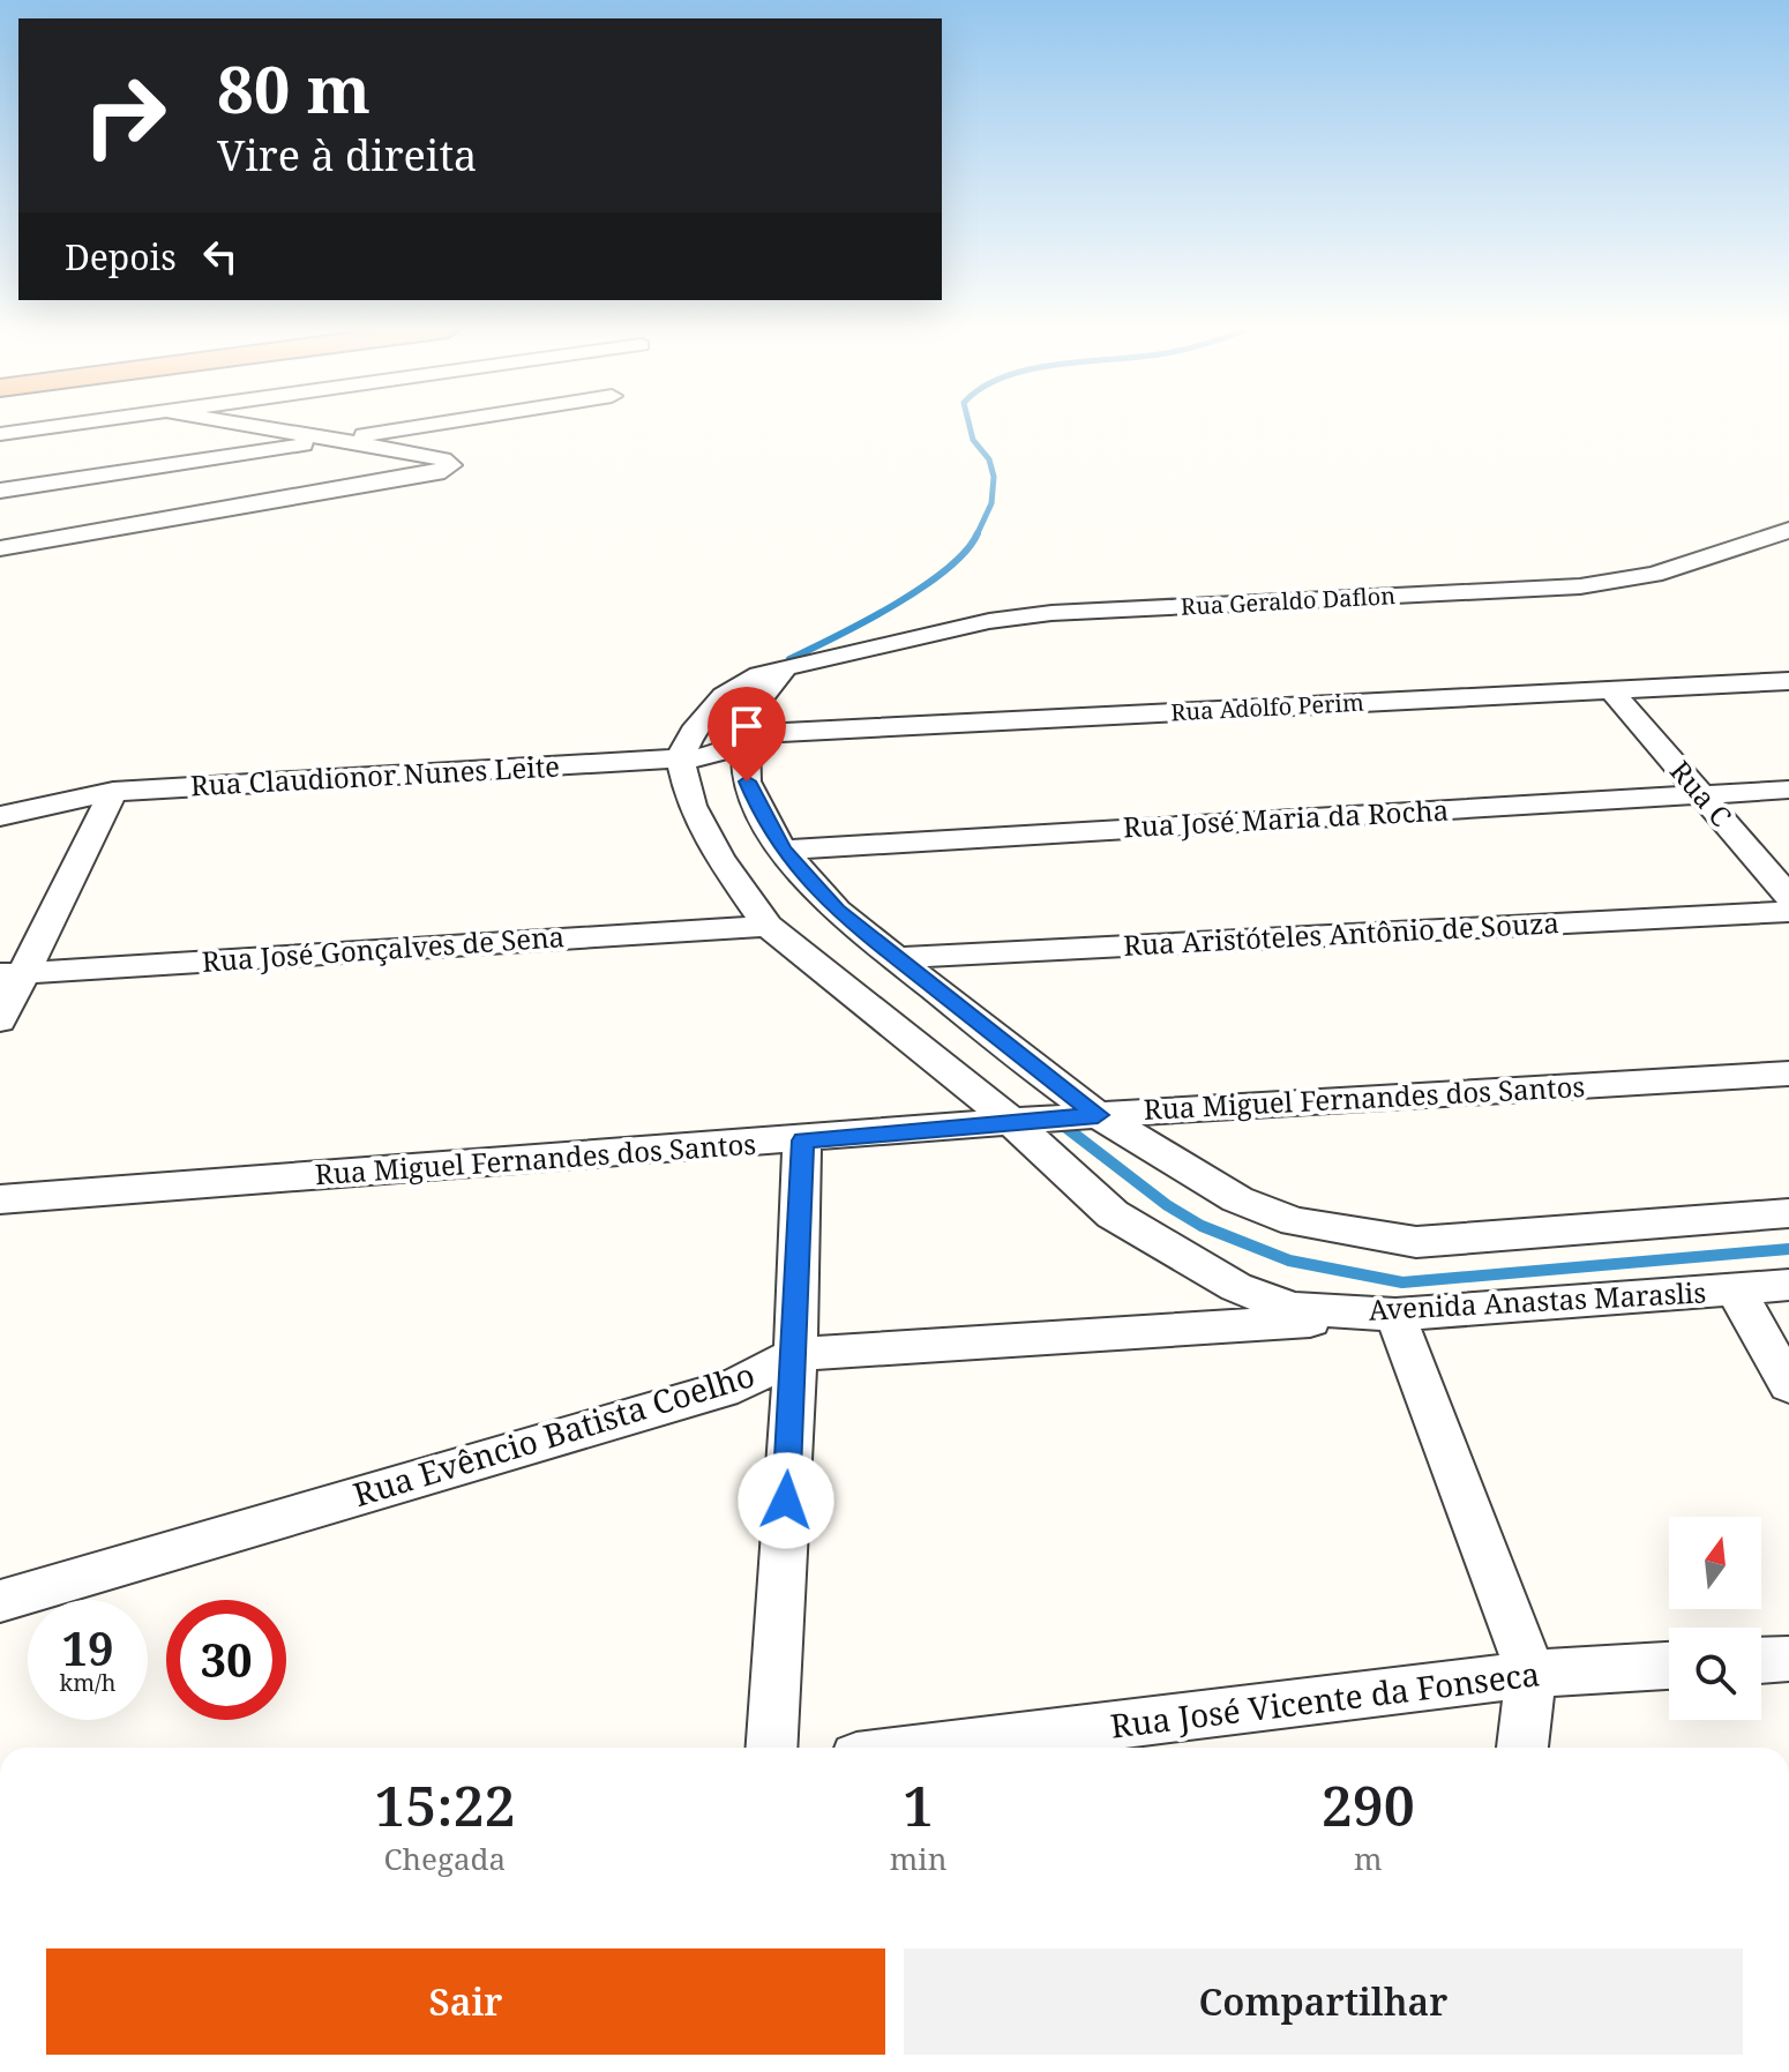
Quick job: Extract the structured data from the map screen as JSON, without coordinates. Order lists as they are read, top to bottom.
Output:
{
  "streets": {
    "street": [
      "Rua Geraldo Daflon",
      "Rua Adolfo Perim",
      "Rua Claudionor Nunes Leite",
      "Rua C",
      "Rua José Maria da Rocha",
      "Rua Aristóteles Antônio de Souza",
      "Rua José Gonçalves de Sena",
      "Rua Miguel Fernandes dos Santos",
      "Avenida Anastas Maraslis",
      "Rua Evêncio Batista Coelho",
      "Rua José Vicente da Fonseca"
    ]
  },
  "crossings": [
    ["Rua Geraldo Daflon", "Rua Claudionor Nunes Leite"],
    ["Rua Geraldo Daflon", "Avenida Anastas Maraslis"],
    ["Rua Adolfo Perim", "Rua Claudionor Nunes Leite"],
    ["Rua Adolfo Perim", "Rua C"],
    ["Rua Claudionor Nunes Leite", "Avenida Anastas Maraslis"],
    ["Rua C", "Rua José Maria da Rocha"],
    ["Rua José Gonçalves de Sena", "Avenida Anastas Maraslis"],
    ["Rua Miguel Fernandes dos Santos", "Avenida Anastas Maraslis"],
    ["Avenida Anastas Maraslis", "Rua Evêncio Batista Coelho"]
  ],
  "north": "top",
  "page": {
    "turn": ["80 m", "Vire à direita"],
    "then": "Depois",
    "speed": "19 km/h",
    "limit": "30",
    "eta": [
      "15:22",
      "Chegada",
      "1",
      "min",
      "290",
      "m"
    ],
    "buttons": ["Sair", "Compartilhar"]
  }
}
